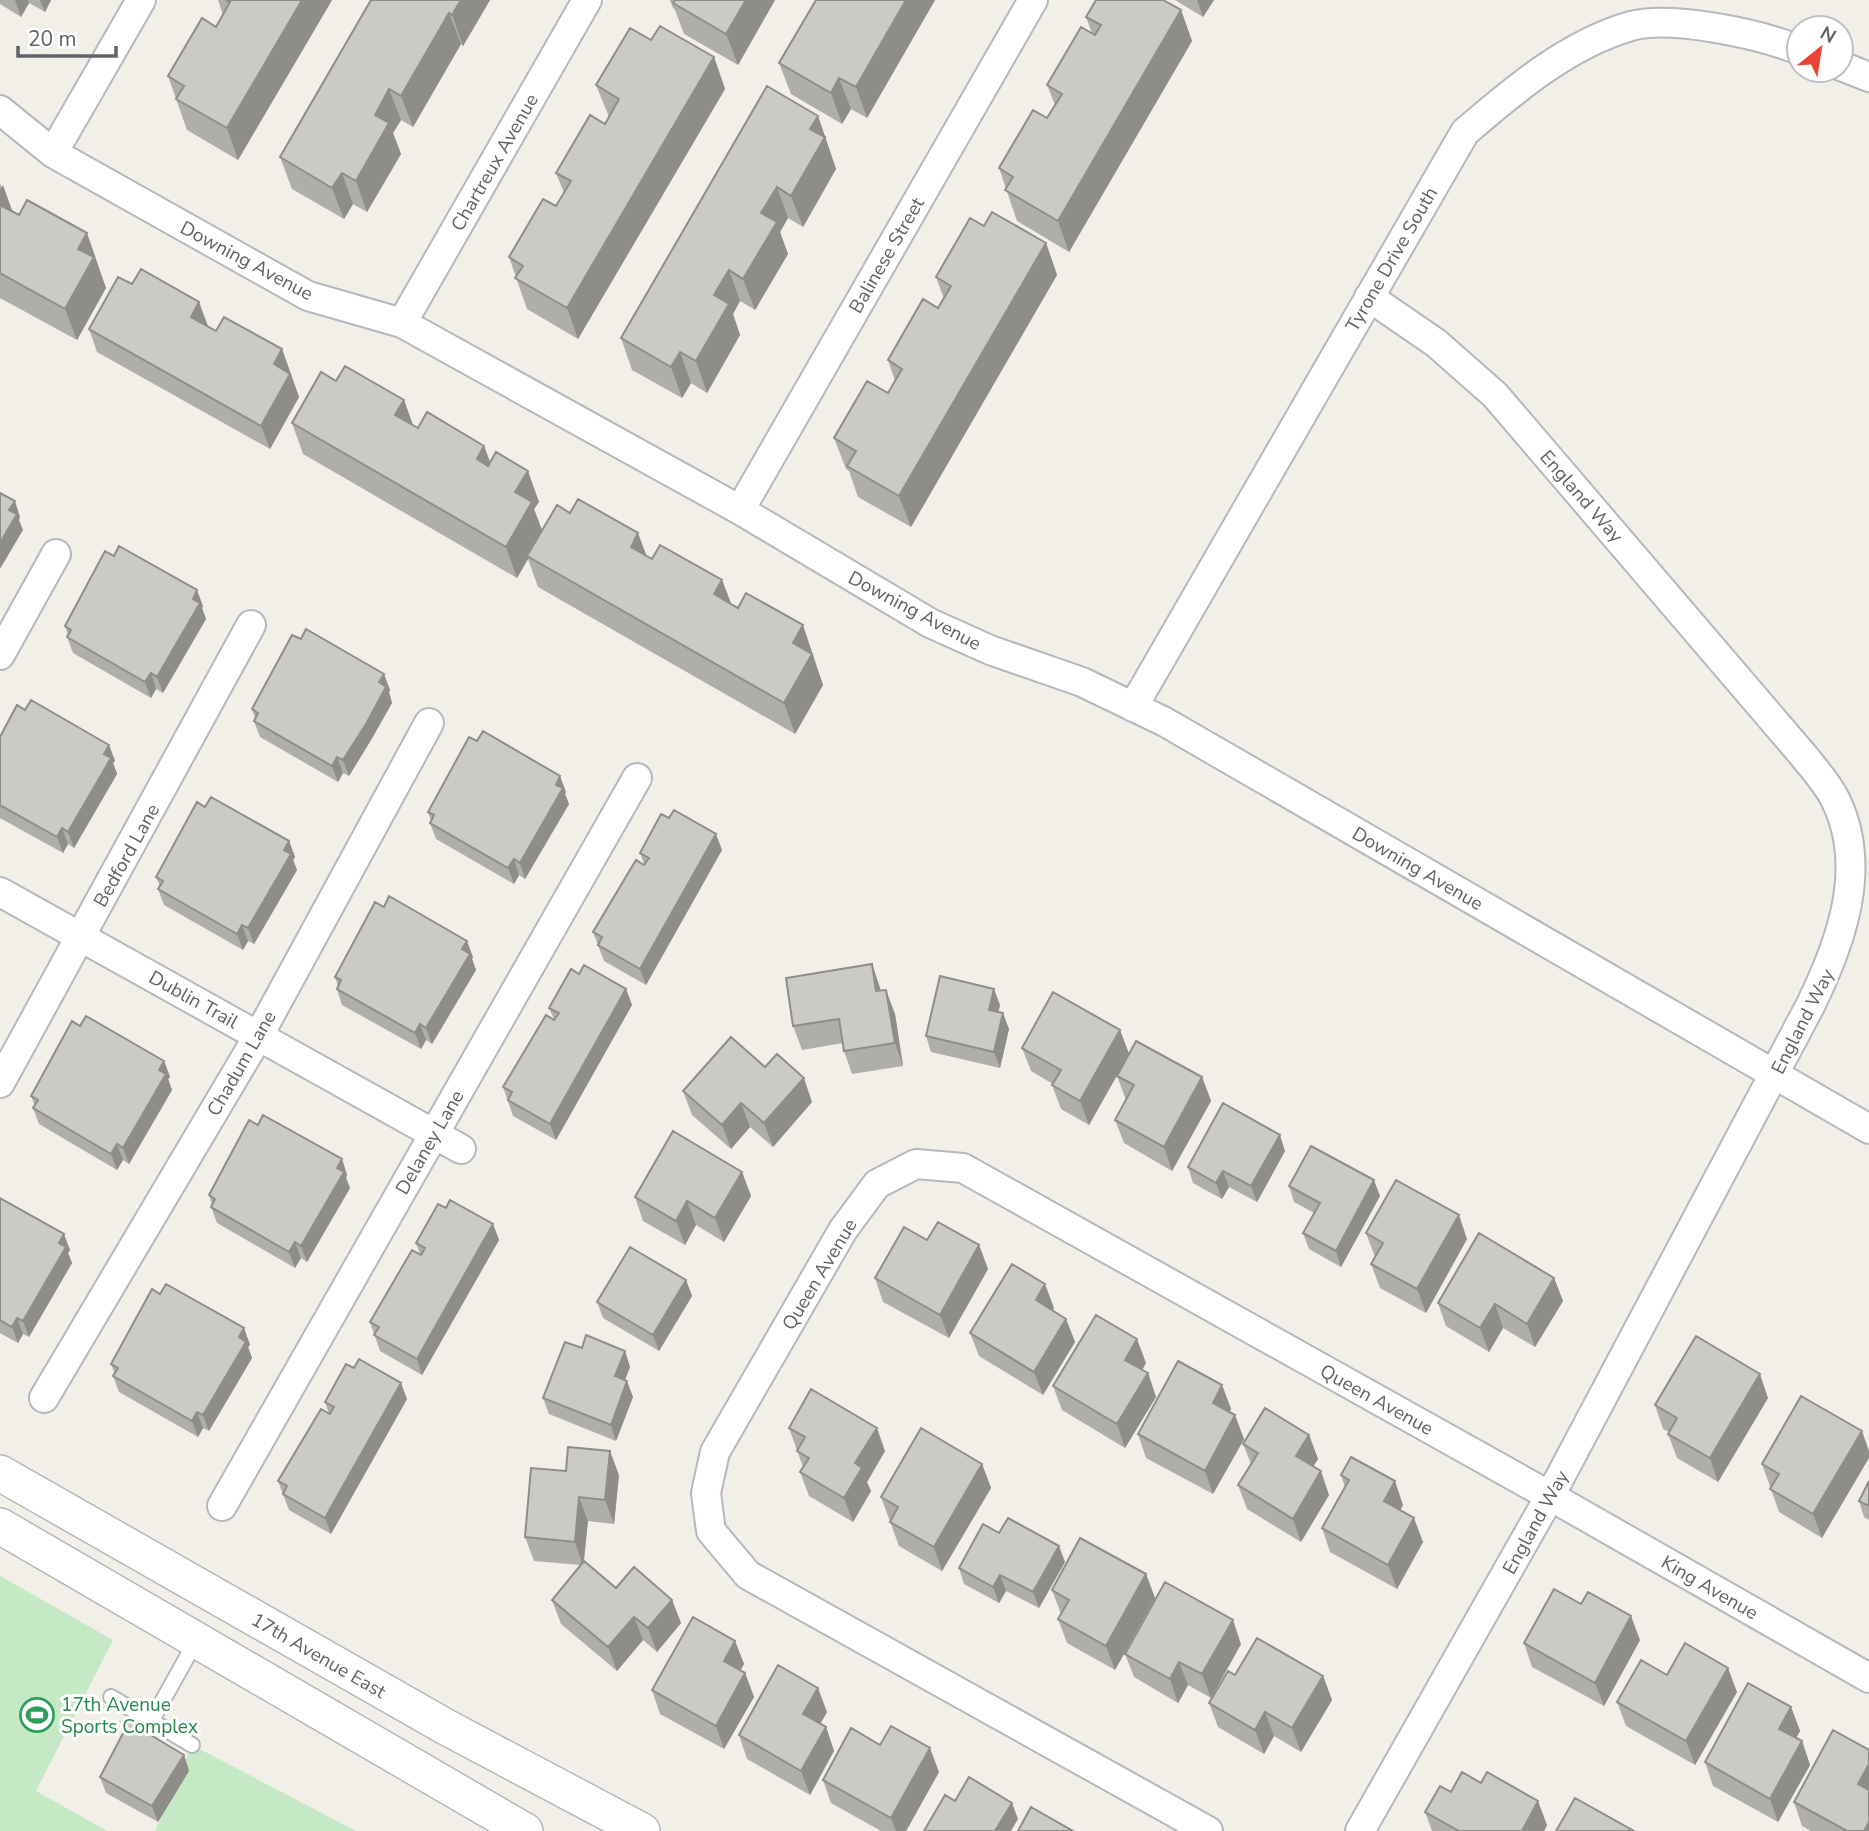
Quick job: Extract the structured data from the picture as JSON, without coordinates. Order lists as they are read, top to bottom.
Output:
{
  "streets": {
    "street": [
      "Chartreux Avenue",
      "Balinese Street",
      "Tyrone Drive South",
      "Downing Avenue",
      "England Way",
      "Bedford Lane",
      "Dublin Trail",
      "Chadum Lane",
      "Delaney Lane",
      "Queen Avenue",
      "King Avenue",
      "17th Avenue East"
    ]
  },
  "crossings": [
    ["Chartreux Avenue", "Downing Avenue"],
    ["Balinese Street", "Downing Avenue"],
    ["Tyrone Drive South", "Downing Avenue"],
    ["Tyrone Drive South", "England Way"],
    ["Downing Avenue", "England Way"],
    ["England Way", "Queen Avenue"],
    ["England Way", "King Avenue"],
    ["Bedford Lane", "Dublin Trail"],
    ["Dublin Trail", "Chadum Lane"],
    ["Dublin Trail", "Delaney Lane"],
    ["Queen Avenue", "King Avenue"]
  ],
  "places": {
    "sports": ["17th Avenue Sports Complex"]
  },
  "scale_bar": "20 m",
  "north": "top right"
}
